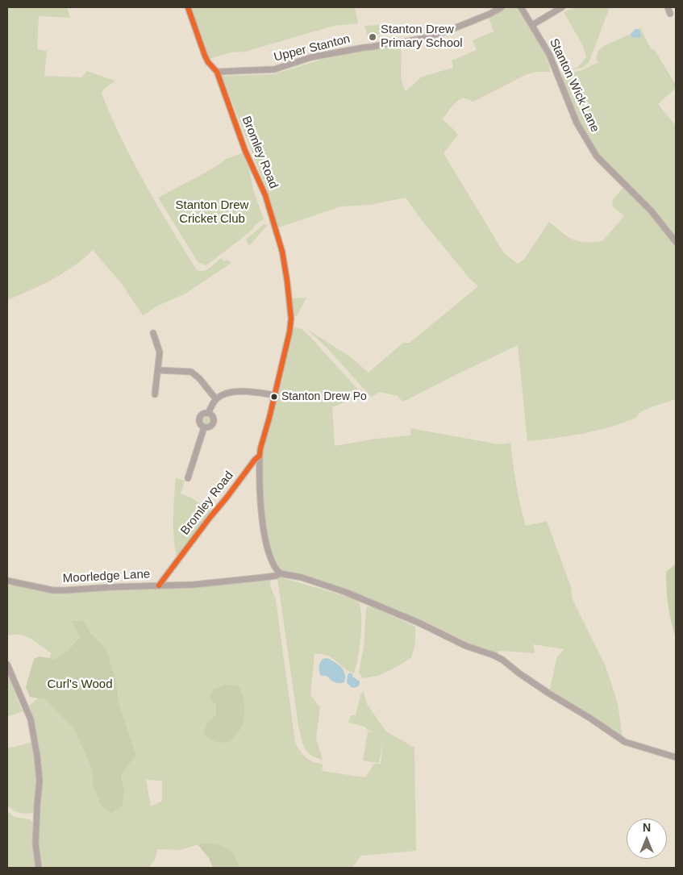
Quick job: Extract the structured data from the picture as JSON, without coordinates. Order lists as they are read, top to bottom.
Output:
{
  "streets": {
    "street": [
      "Upper Stanton",
      "Stanton Wick Lane",
      "Bromley Road",
      "Moorledge Lane"
    ]
  },
  "crossings": [
    ["Upper Stanton", "Bromley Road"],
    ["Bromley Road", "Moorledge Lane"]
  ],
  "parks": ["Stanton Drew Cricket Club", "Curl's Wood"],
  "places": ["Stanton Drew Primary School", "Stanton Drew Po"],
  "north": "top"
}
